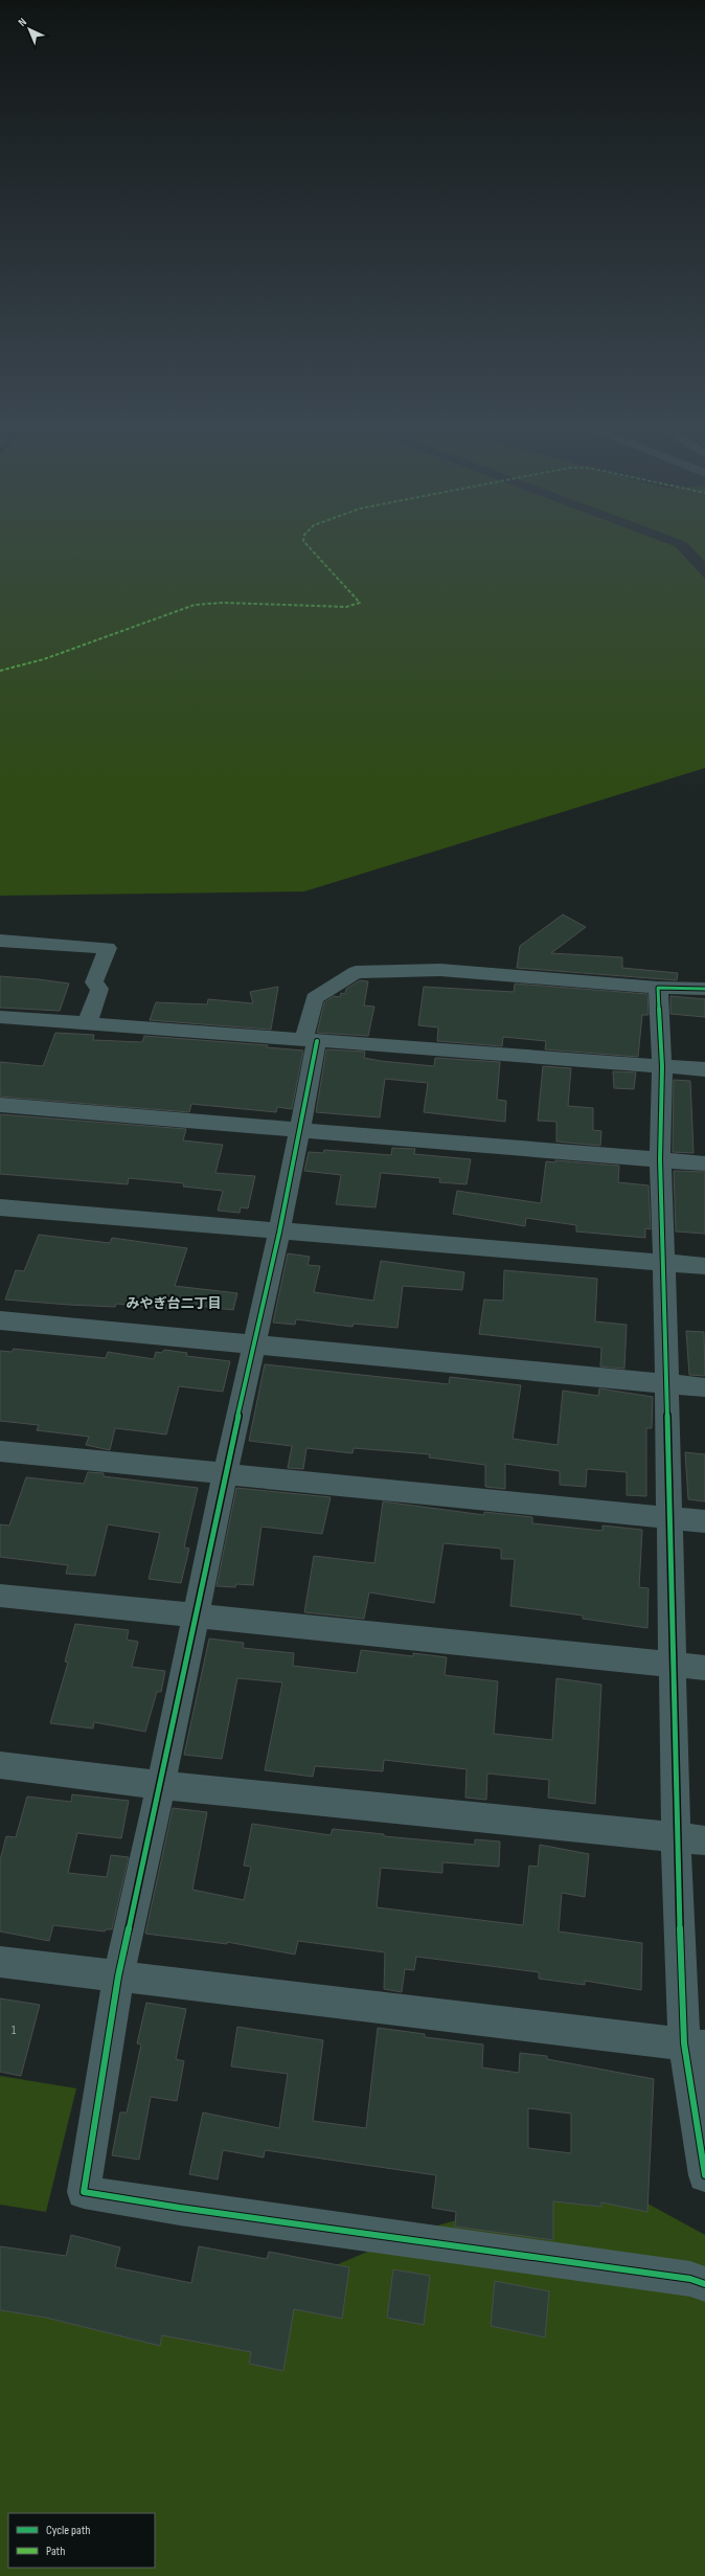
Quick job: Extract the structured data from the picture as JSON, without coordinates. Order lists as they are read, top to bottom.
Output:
{
  "districts": ["みやぎ台二丁目"],
  "house_numbers": ["1"],
  "legend": ["Cycle path", "Path"],
  "north": "top left"
}
